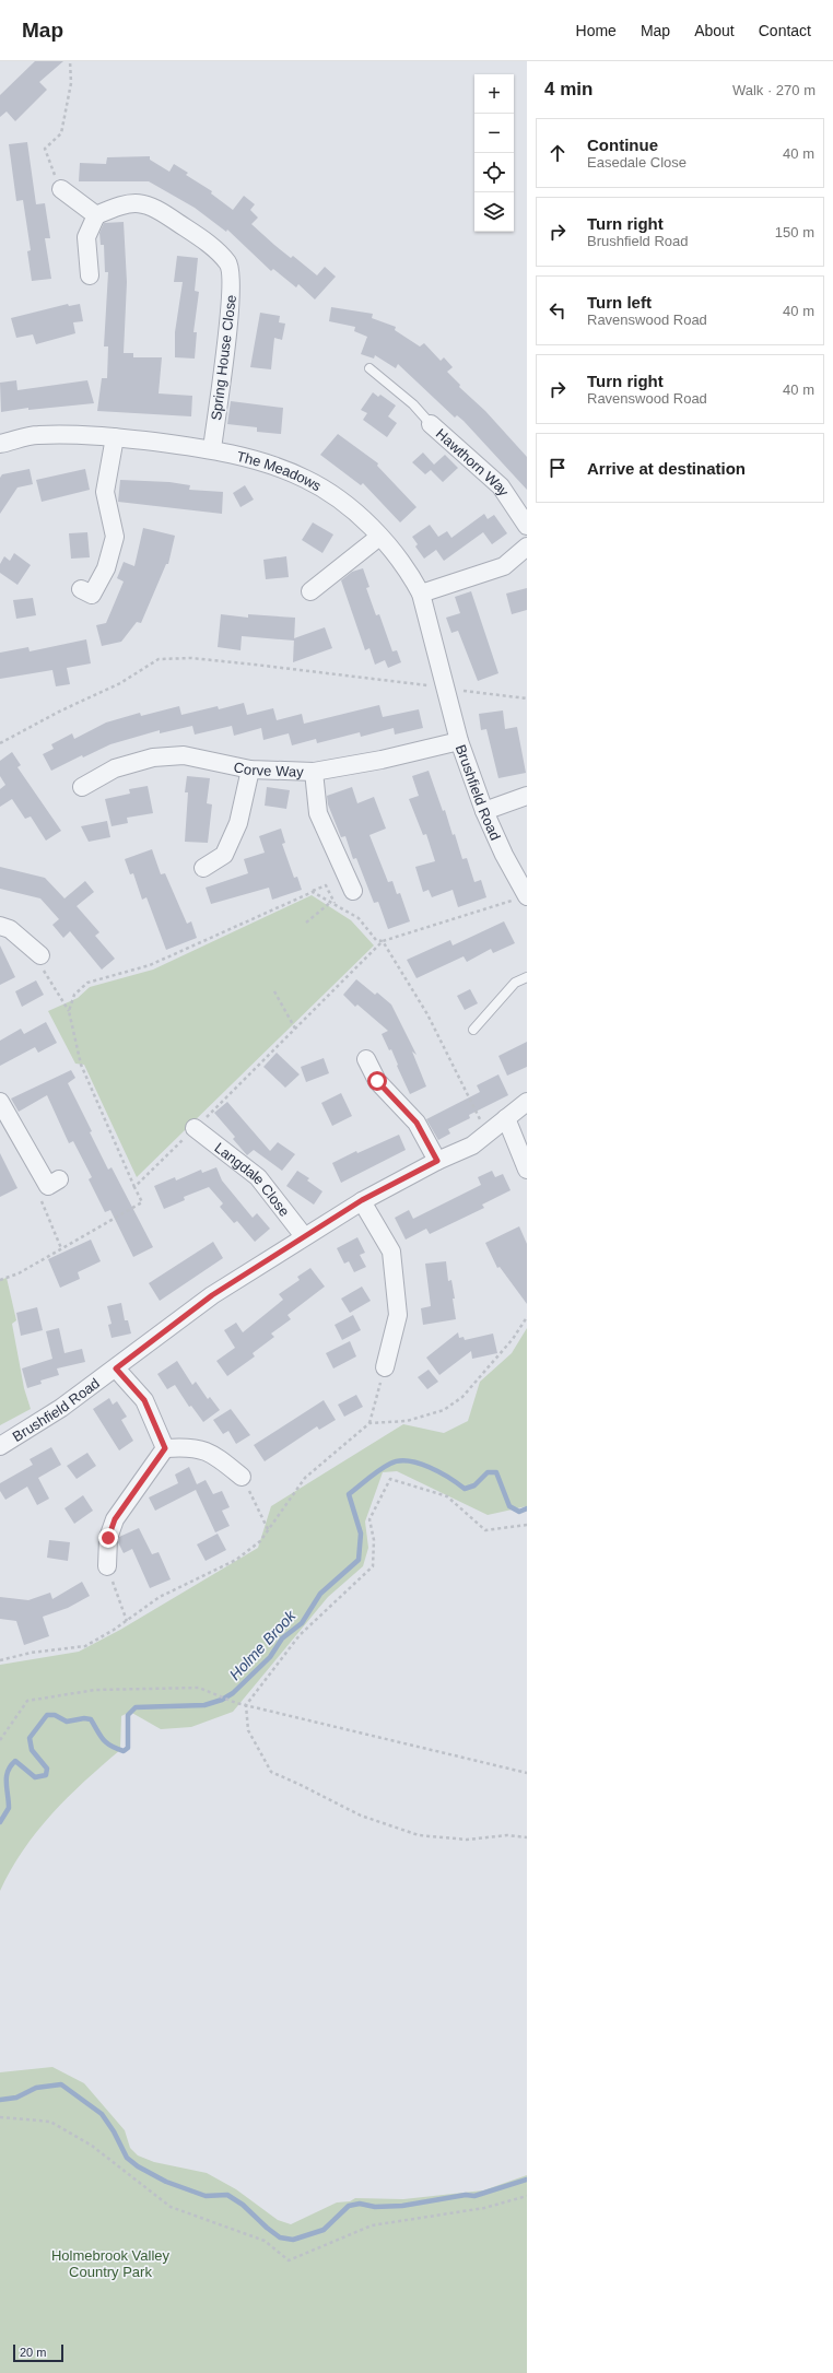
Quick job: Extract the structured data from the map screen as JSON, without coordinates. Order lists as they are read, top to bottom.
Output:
{
  "streets": {
    "street": [
      "Spring House Close",
      "Hawthorn Way",
      "The Meadows",
      "Corve Way",
      "Brushfield Road",
      "Langdale Close"
    ]
  },
  "crossings": [
    ["Spring House Close", "The Meadows"],
    ["The Meadows", "Brushfield Road"],
    ["Corve Way", "Brushfield Road"],
    ["Brushfield Road", "Langdale Close"]
  ],
  "water": ["Holme Brook"],
  "parks": ["Holmebrook Valley Country Park"],
  "scale_bar": "20 m",
  "page": {
    "header": "Map",
    "nav": [
      "Home",
      "Map",
      "About",
      "Contact"
    ],
    "heading": ["4 min", "Walk · 270 m"],
    "map_buttons": ["+", "−"],
    "list": [
      ["Continue", "Easedale Close", "40 m"],
      ["Turn right", "Brushfield Road", "150 m"],
      ["Turn left", "Ravenswood Road", "40 m"],
      ["Turn right", "Ravenswood Road", "40 m"],
      "Arrive at destination"
    ],
    "scale": "20 m"
  }
}
